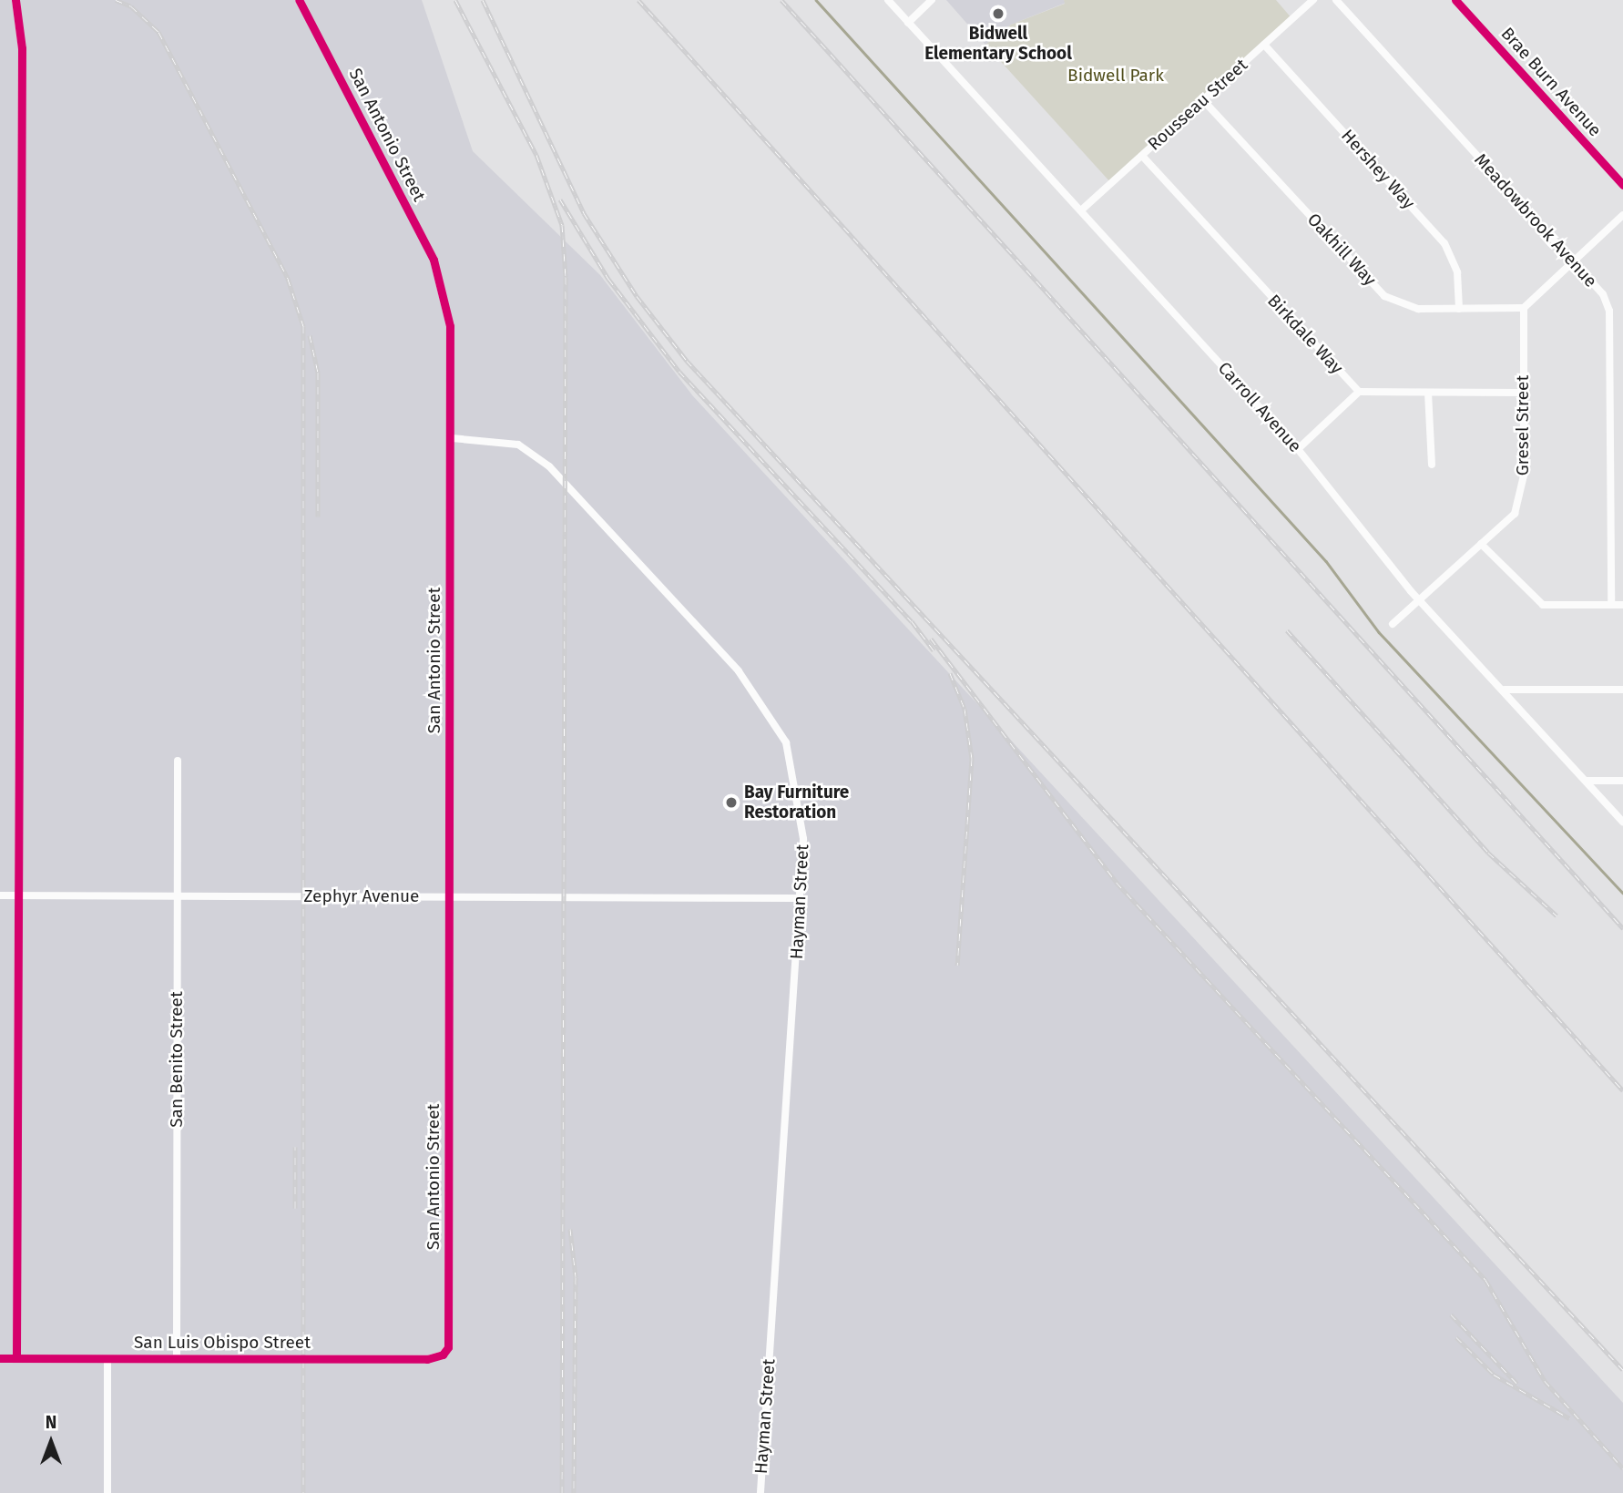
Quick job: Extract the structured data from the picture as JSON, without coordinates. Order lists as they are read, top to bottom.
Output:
{
  "streets": {
    "street": [
      "Brae Burn Avenue",
      "Rousseau Street",
      "San Antonio Street",
      "Hershey Way",
      "Meadowbrook Avenue",
      "Oakhill Way",
      "Birkdale Way",
      "Carroll Avenue",
      "Gresel Street",
      "Zephyr Avenue",
      "Hayman Street",
      "San Benito Street",
      "San Luis Obispo Street"
    ]
  },
  "crossings": [
    ["Rousseau Street", "Hershey Way"],
    ["Rousseau Street", "Oakhill Way"],
    ["Rousseau Street", "Birkdale Way"],
    ["Rousseau Street", "Carroll Avenue"],
    ["San Antonio Street", "Zephyr Avenue"],
    ["San Antonio Street", "Hayman Street"],
    ["San Antonio Street", "San Luis Obispo Street"],
    ["Hershey Way", "Oakhill Way"],
    ["Oakhill Way", "Gresel Street"],
    ["Carroll Avenue", "Gresel Street"],
    ["Zephyr Avenue", "Hayman Street"],
    ["Zephyr Avenue", "San Benito Street"],
    ["San Benito Street", "San Luis Obispo Street"]
  ],
  "parks": ["Bidwell Park"],
  "places": ["Bidwell Elementary School", "Bay Furniture Restoration"],
  "north": "top"
}
